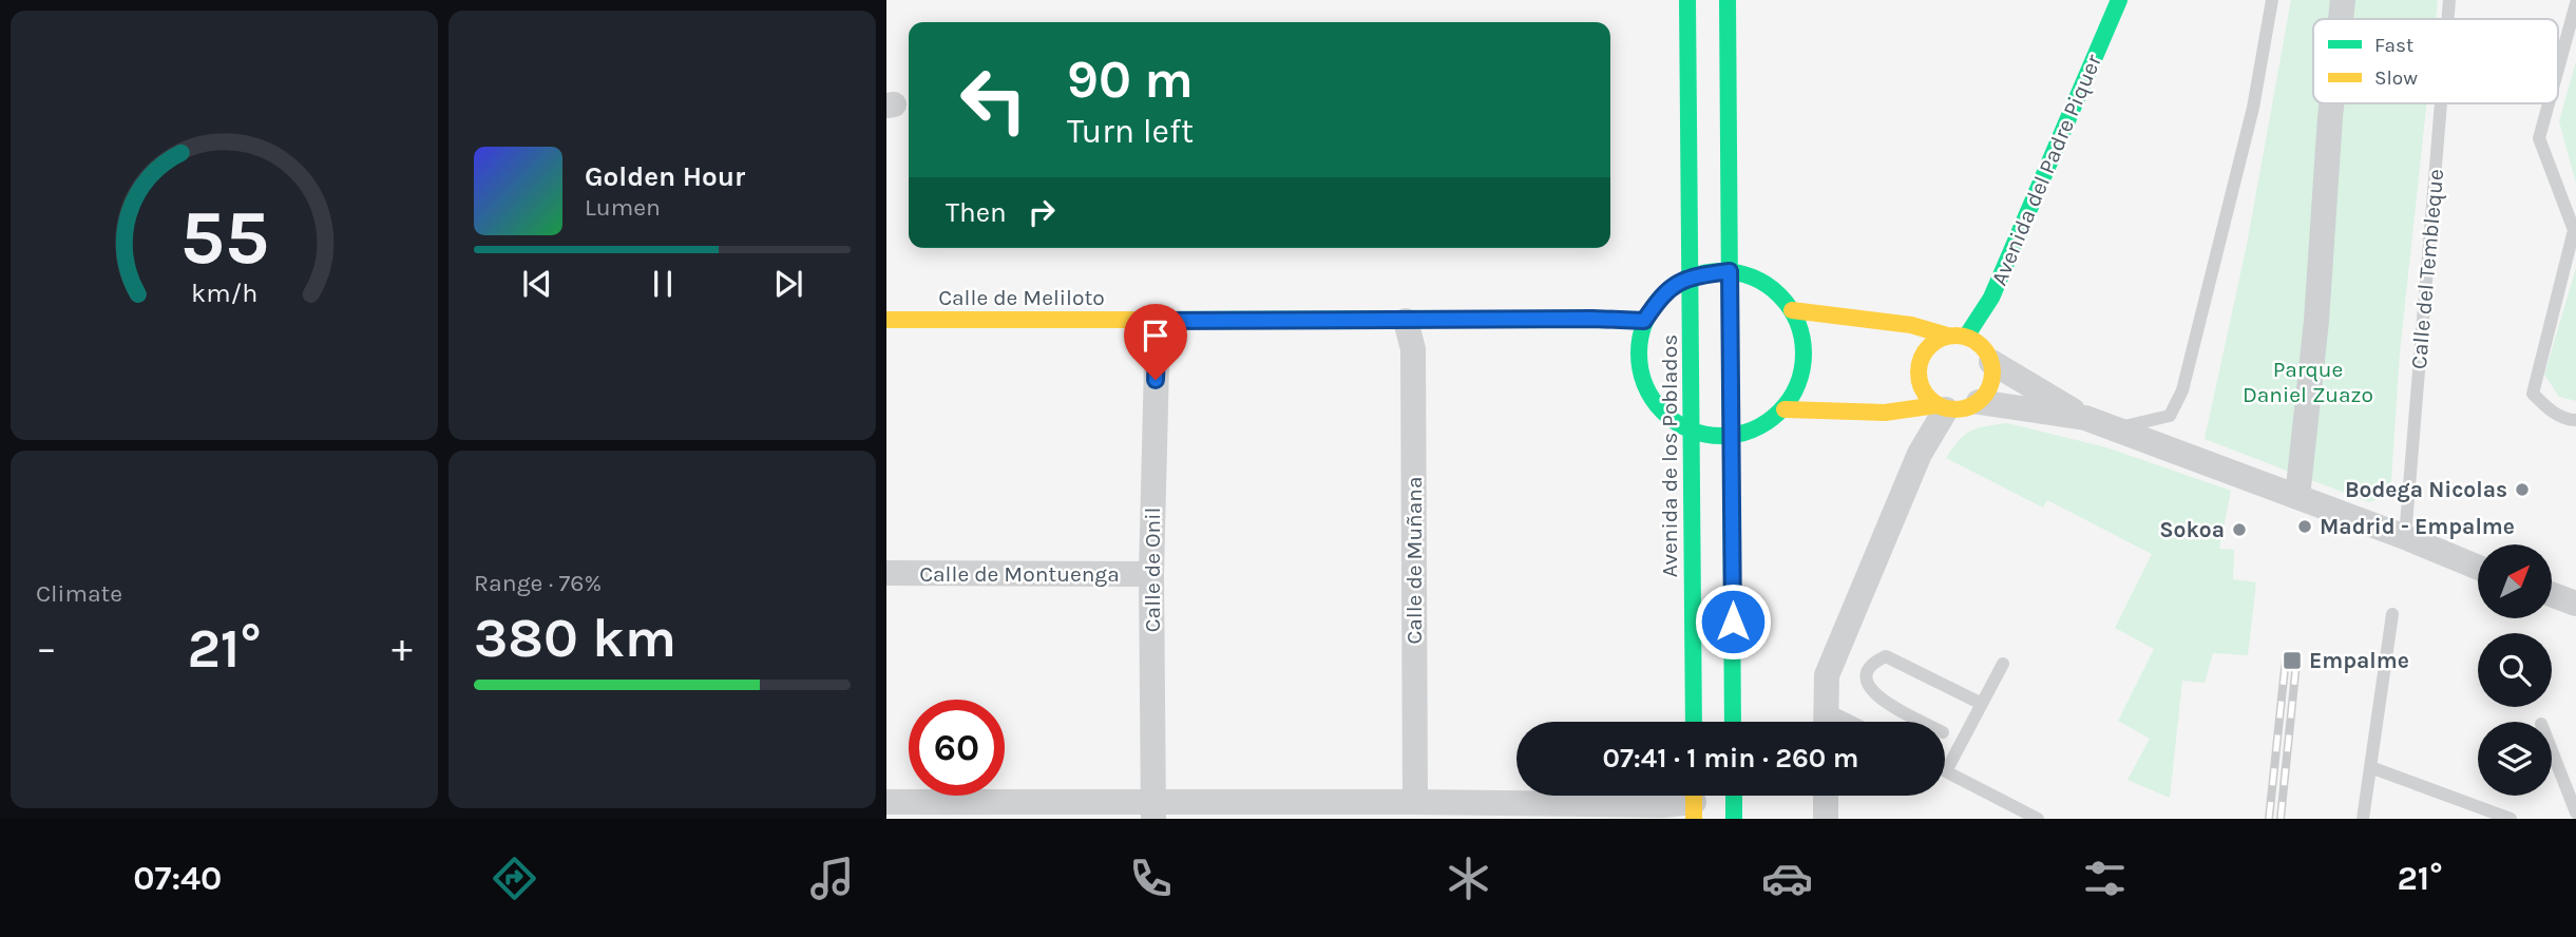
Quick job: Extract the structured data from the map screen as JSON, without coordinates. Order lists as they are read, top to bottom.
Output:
{
  "streets": {
    "street": [
      "Avenida del Padre Piquer",
      "Calle de Meliloto",
      "Avenida de los Poblados",
      "Calle de Muñana",
      "Calle de Onil",
      "Calle de Montuenga"
    ],
    "lane": ["Calle del Tembleque"]
  },
  "crossings": [
    ["Calle de Meliloto", "Calle de Muñana"],
    ["Calle de Meliloto", "Calle de Onil"],
    ["Calle de Onil", "Calle de Montuenga"]
  ],
  "parks": ["Parque Daniel Zuazo"],
  "places": {
    "other": ["Bodega Nicolas", "Madrid - Empalme", "Sokoa"],
    "transit": ["Empalme"]
  },
  "legend": ["Fast", "Slow"],
  "north": "top right",
  "page": {
    "turn": ["90 m", "Turn left"],
    "song": ["Golden Hour", "Lumen"],
    "then": "Then",
    "tile": [
      "Climate",
      ["Range · 76%", "380 km"]
    ],
    "heat": ["−", "21°", "+"],
    "limit": "60",
    "trip": "07:41 · 1 min · 260 m",
    "tabs": ["07:40", "21°"],
    "gauge": ["55", "km/h"]
  }
}
